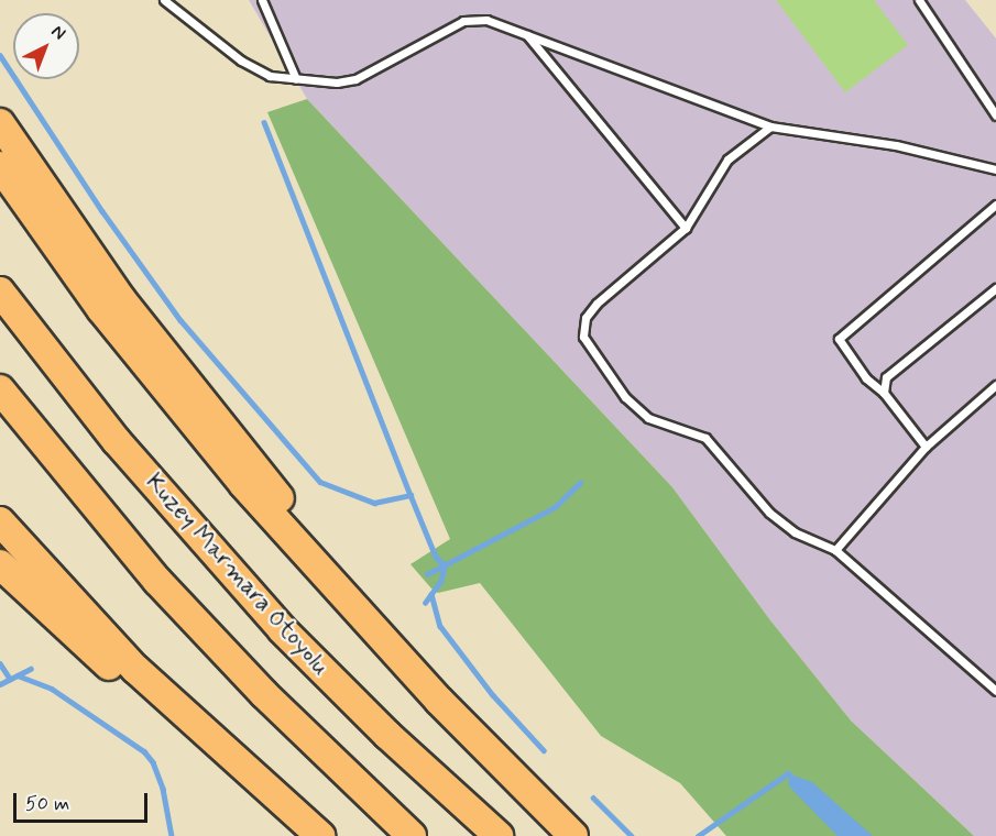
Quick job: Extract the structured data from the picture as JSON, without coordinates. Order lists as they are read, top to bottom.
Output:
{
  "streets": {
    "highway": ["Kuzey Marmara Otoyolu"]
  },
  "scale_bar": "50 m",
  "north": "top right"
}
